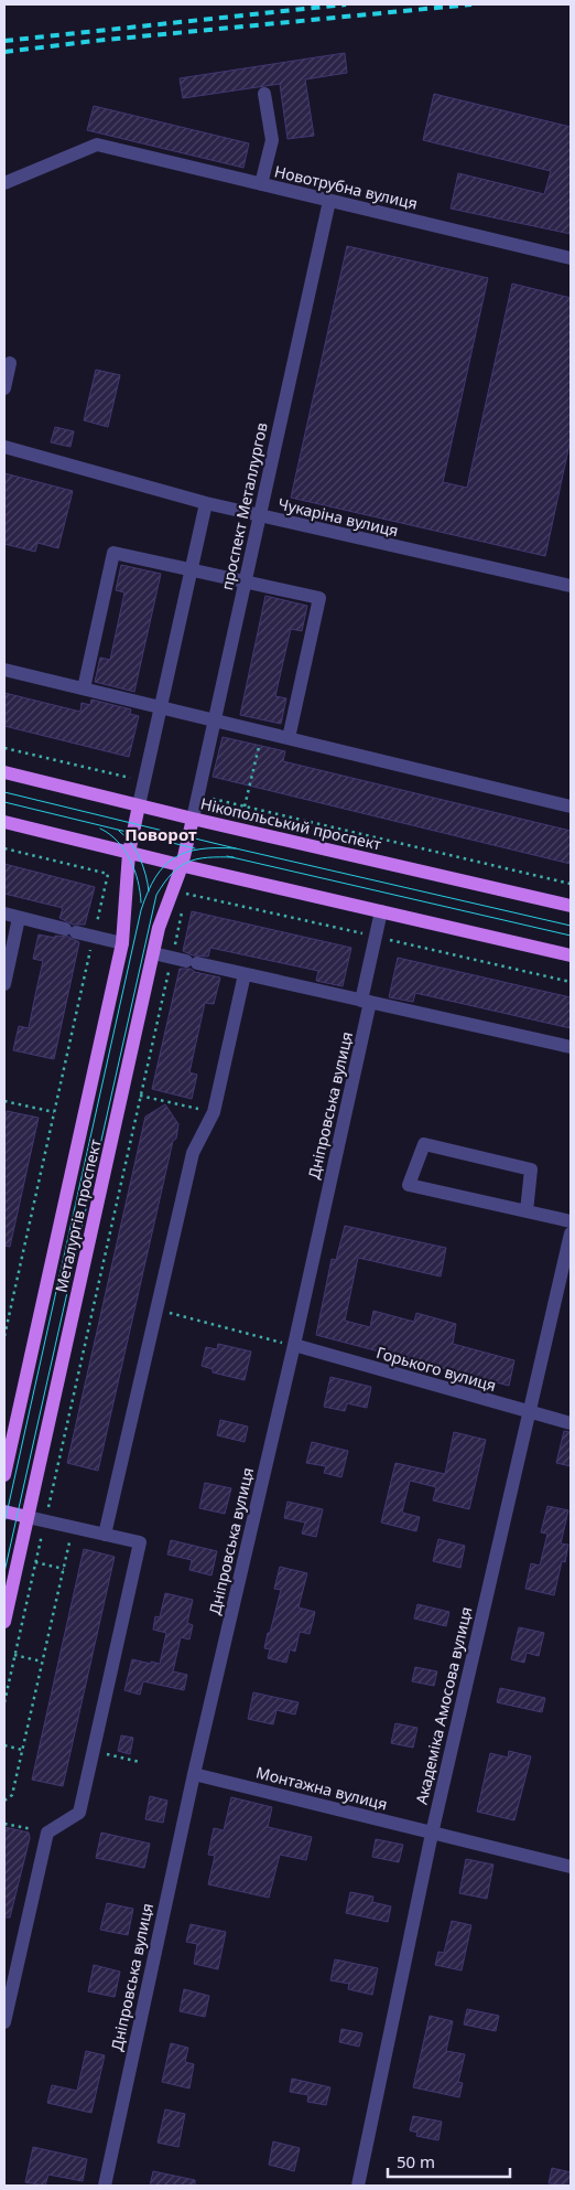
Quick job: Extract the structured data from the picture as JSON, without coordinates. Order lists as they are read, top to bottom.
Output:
{
  "streets": {
    "main road": ["Нікопольський проспект", "Металургів проспект"],
    "street": [
      "Новотрубна вулиця",
      "проспект Металлургов",
      "Чукаріна вулиця",
      "Дніпровська вулиця",
      "Горького вулиця",
      "Академіка Амосова вулиця",
      "Монтажна вулиця"
    ]
  },
  "crossings": [
    ["Новотрубна вулиця", "проспект Металлургов"],
    ["проспект Металлургов", "Чукаріна вулиця"],
    ["проспект Металлургов", "Нікопольський проспект"],
    ["проспект Металлургов", "Металургів проспект"],
    ["Нікопольський проспект", "Металургів проспект"],
    ["Дніпровська вулиця", "Горького вулиця"],
    ["Дніпровська вулиця", "Монтажна вулиця"],
    ["Горького вулиця", "Академіка Амосова вулиця"],
    ["Академіка Амосова вулиця", "Монтажна вулиця"]
  ],
  "districts": ["Поворот"],
  "scale_bar": "50 m"
}
